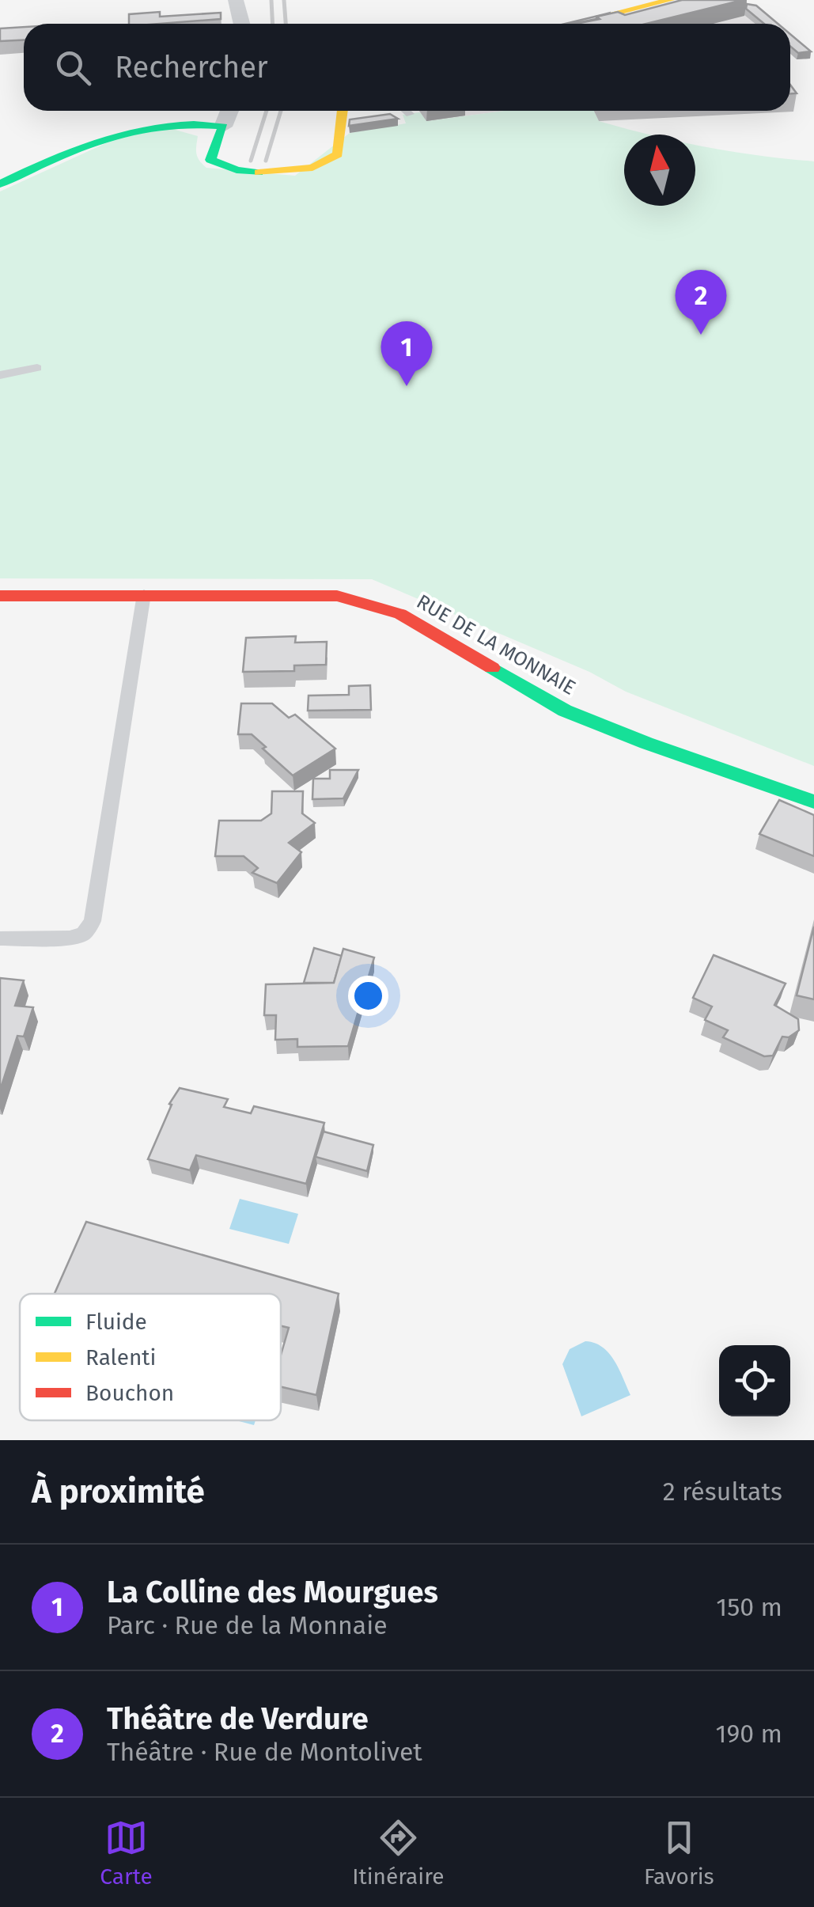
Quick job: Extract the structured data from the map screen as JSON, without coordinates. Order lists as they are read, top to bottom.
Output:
{
  "streets": {
    "street": ["RUE DE LA MONNAIE"]
  },
  "legend": ["Fluide", "Ralenti", "Bouchon"],
  "north": "top",
  "page": {
    "search": "Rechercher",
    "pins": ["2", "1"],
    "heading": ["À proximité", "2 résultats"],
    "list": [
      {
        "mark": "1",
        "name": "La Colline des Mourgues",
        "note": "Parc · Rue de la Monnaie",
        "value": "150 m"
      },
      {
        "mark": "2",
        "name": "Théâtre de Verdure",
        "note": "Théâtre · Rue de Montolivet",
        "value": "190 m"
      }
    ],
    "nav": ["Carte", "Itinéraire", "Favoris"]
  }
}
